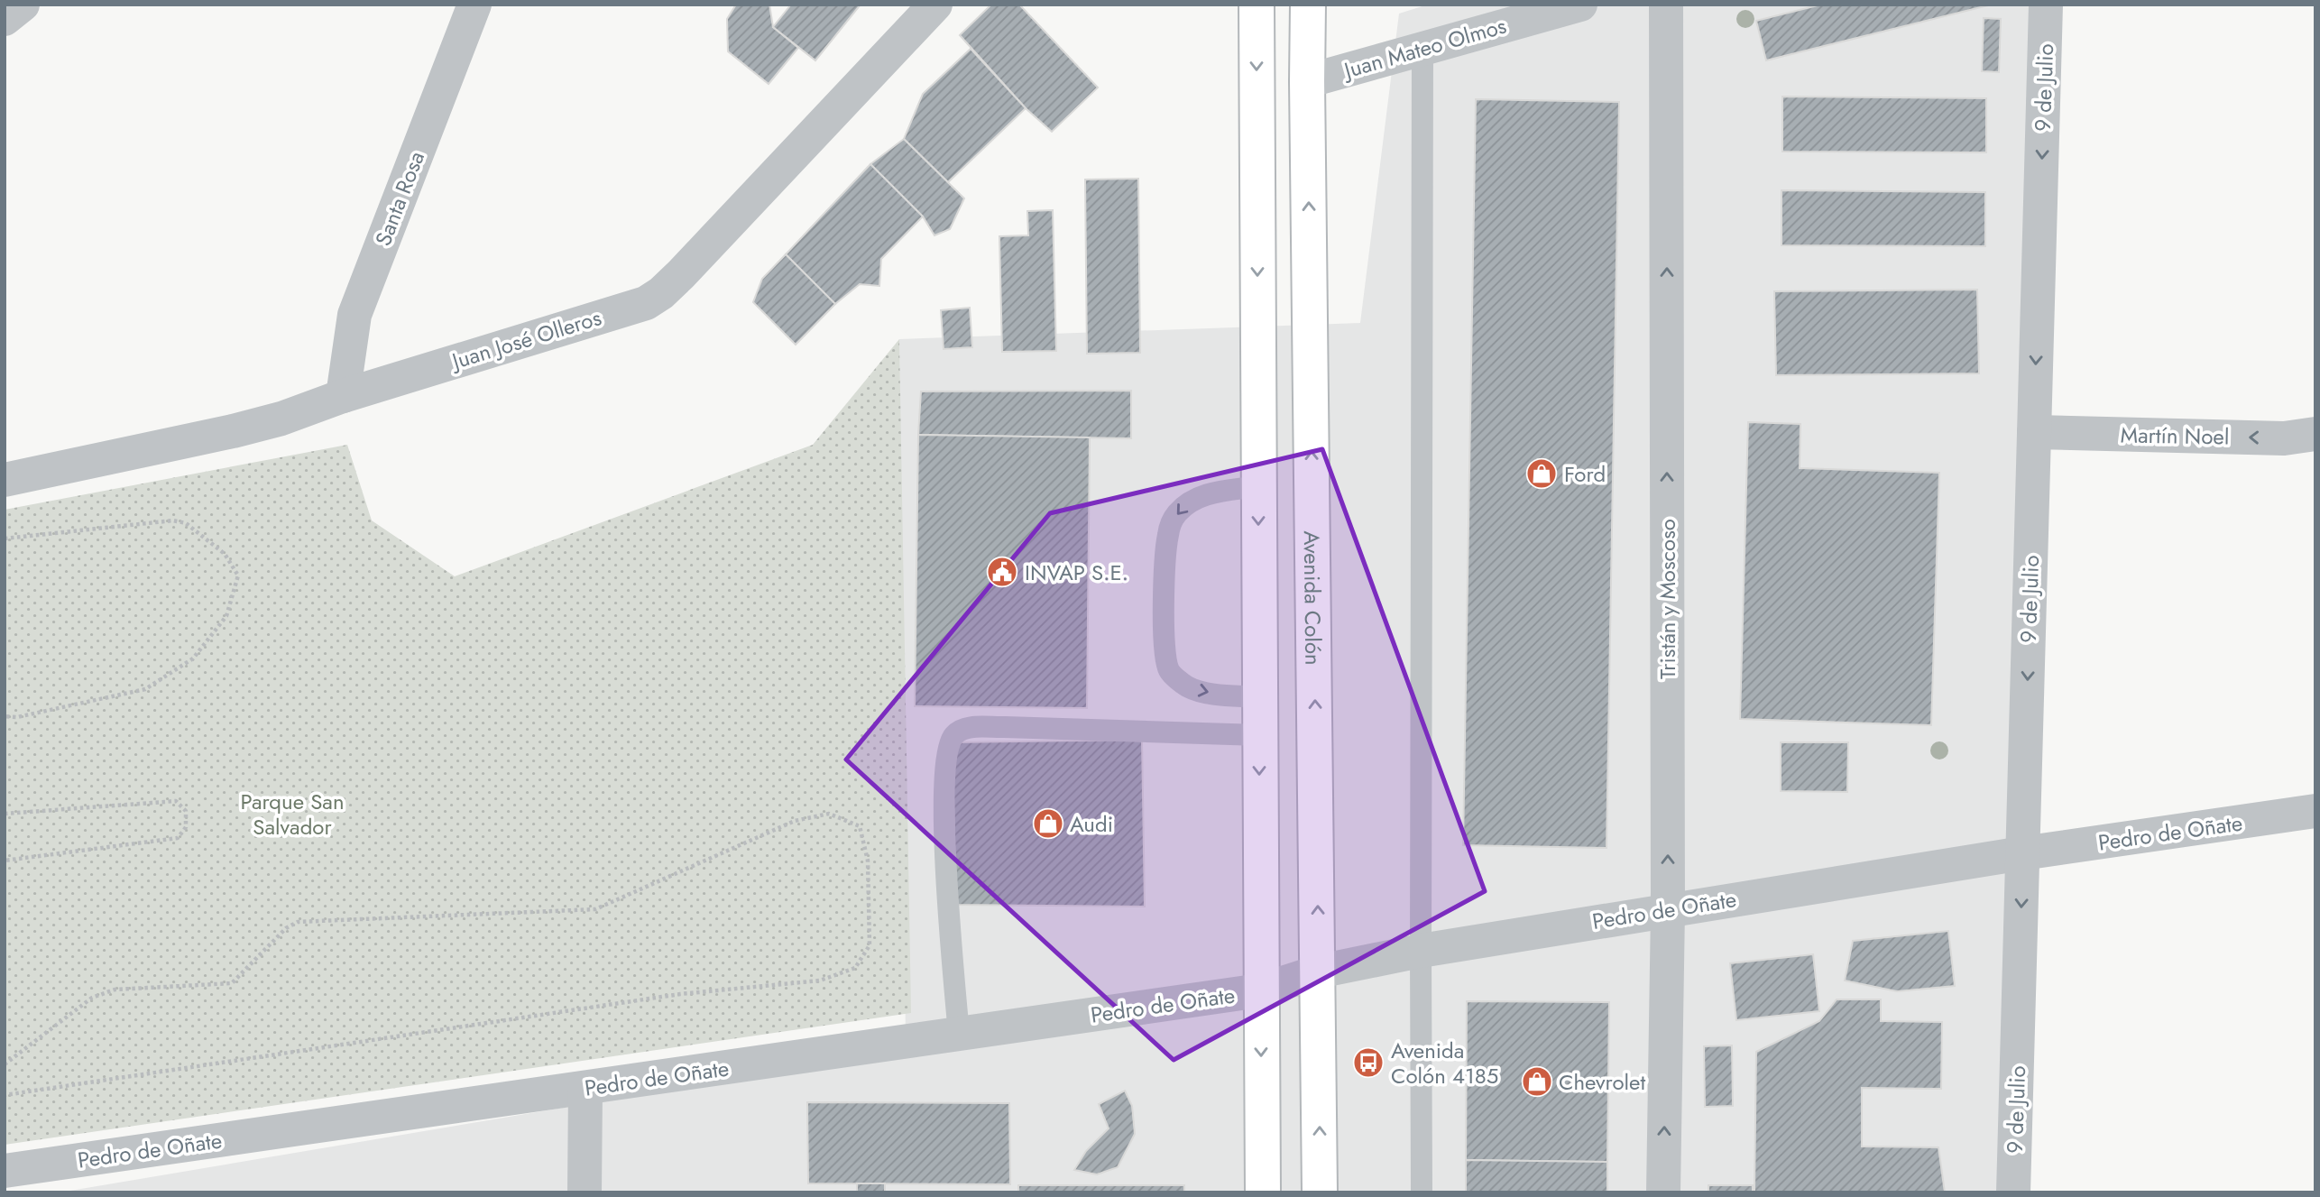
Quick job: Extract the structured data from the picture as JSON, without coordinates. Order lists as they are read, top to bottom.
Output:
{
  "streets": {
    "main road": ["Avenida Colón"],
    "street": [
      "Juan Mateo Olmos",
      "9 de Julio",
      "Santa Rosa",
      "Juan José Olleros",
      "Martín Noel",
      "Tristán y Moscoso",
      "Pedro de Oñate"
    ]
  },
  "crossings": [
    ["Juan Mateo Olmos", "Avenida Colón"],
    ["9 de Julio", "Martín Noel"],
    ["9 de Julio", "Pedro de Oñate"],
    ["Santa Rosa", "Juan José Olleros"],
    ["Avenida Colón", "Pedro de Oñate"],
    ["Tristán y Moscoso", "Pedro de Oñate"]
  ],
  "one_way": ["9 de Julio", "Martín Noel", "Tristán y Moscoso"],
  "parks": ["Parque San Salvador"],
  "places": {
    "shop": ["Ford", "Audi", "Chevrolet"],
    "public building": ["INVAP S.E."],
    "bus stop": ["Avenida Colón 4185"]
  }
}
